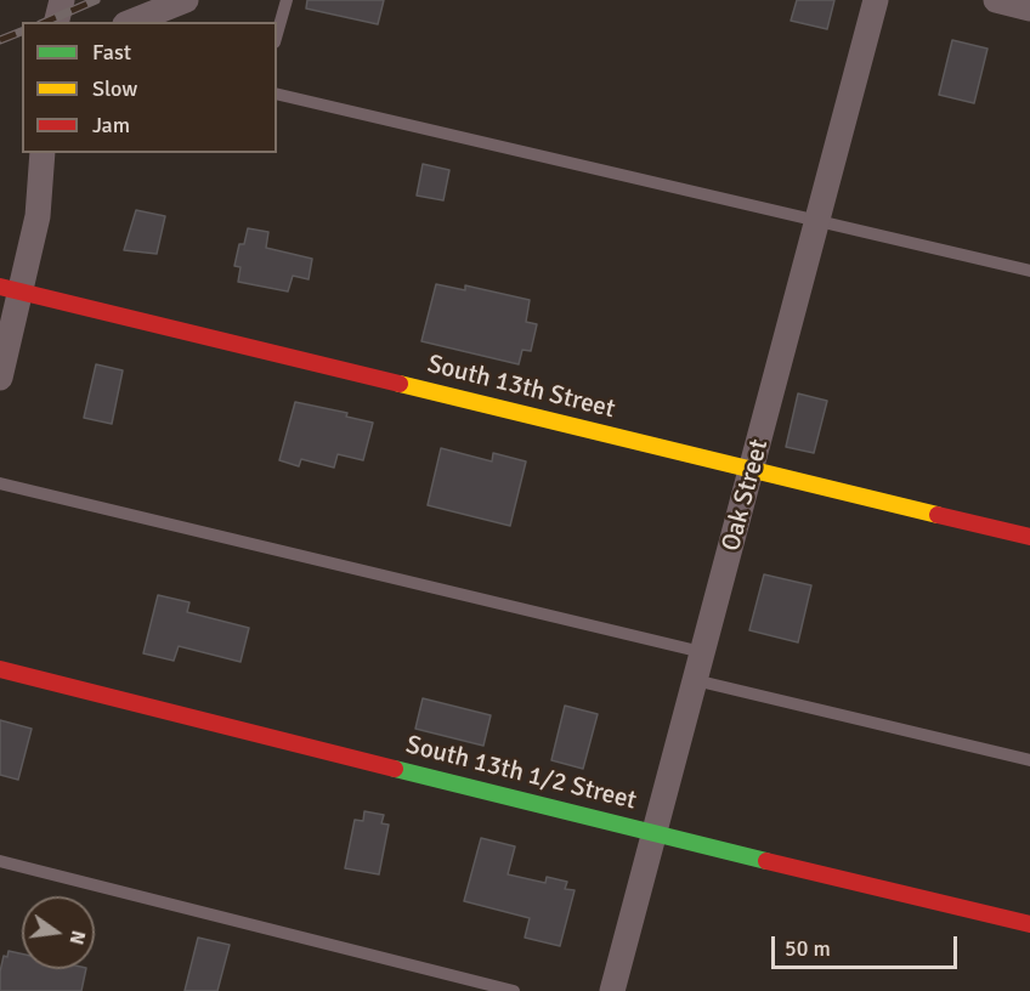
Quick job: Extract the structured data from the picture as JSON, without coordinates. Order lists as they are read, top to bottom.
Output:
{
  "streets": {
    "street": ["South 13th Street", "Oak Street", "South 13th 1/2 Street"]
  },
  "crossings": [
    ["South 13th Street", "Oak Street"],
    ["Oak Street", "South 13th 1/2 Street"]
  ],
  "legend": ["Fast", "Slow", "Jam"],
  "scale_bar": "50 m",
  "north": "right"
}
